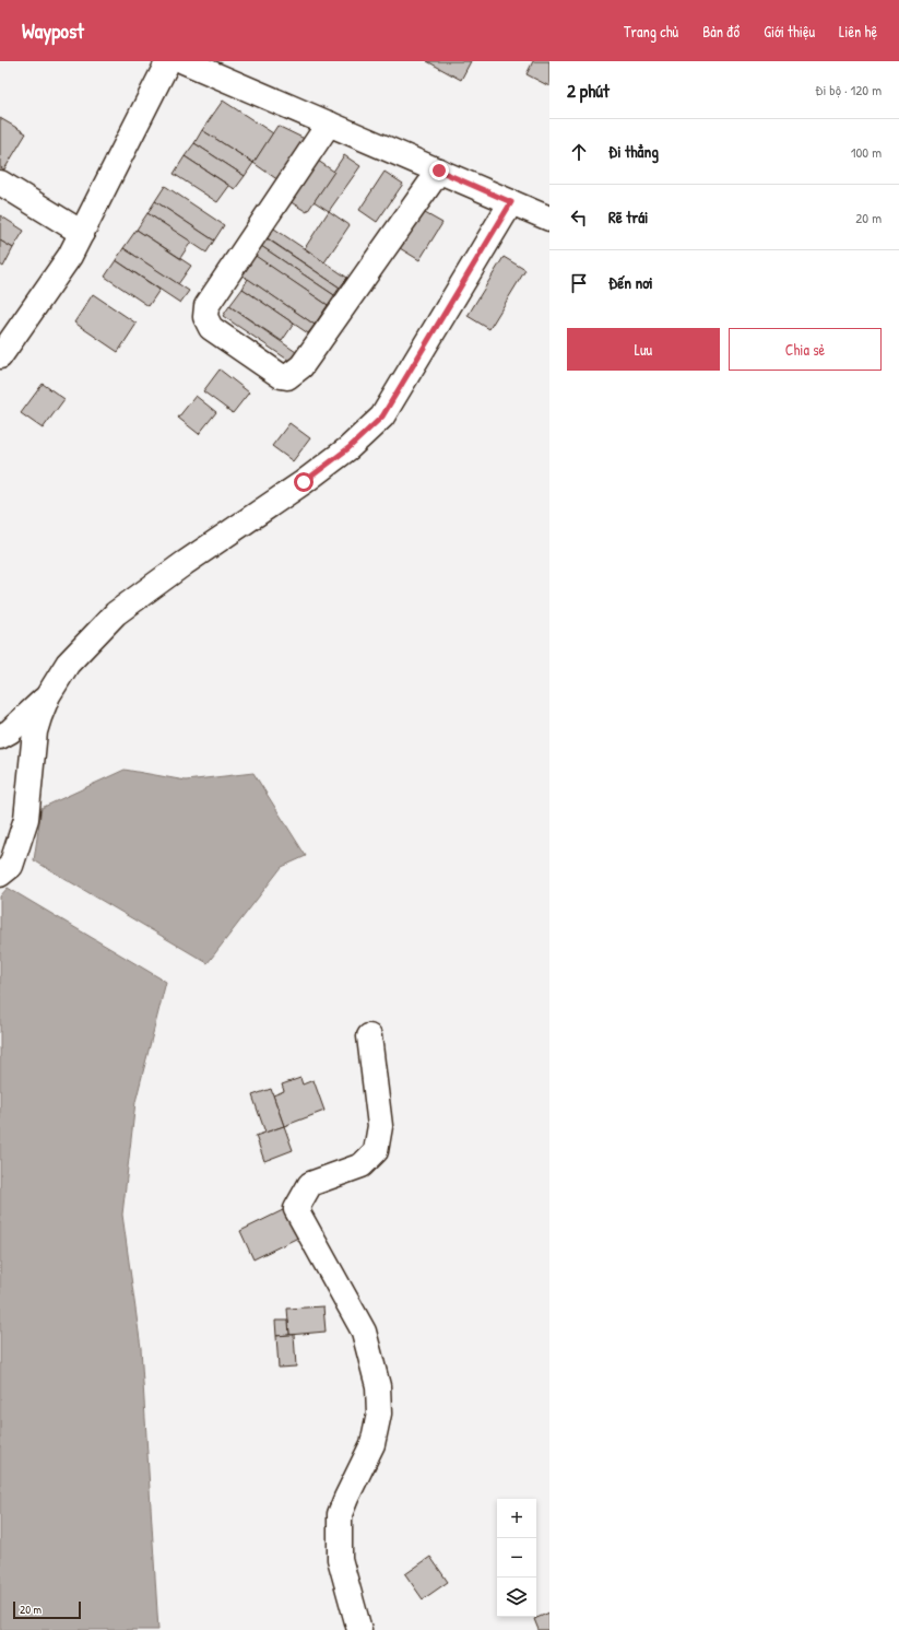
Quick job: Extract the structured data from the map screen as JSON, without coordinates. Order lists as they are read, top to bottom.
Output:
{
  "scale_bar": "20 m",
  "page": {
    "header": "Waypost",
    "nav": [
      "Trang chủ",
      "Bản đồ",
      "Giới thiệu",
      "Liên hệ"
    ],
    "heading": ["2 phút", "Đi bộ · 120 m"],
    "list": [
      ["Đi thẳng", "100 m"],
      ["Rẽ trái", "20 m"],
      "Đến nơi"
    ],
    "buttons": ["Lưu", "Chia sẻ"],
    "map_buttons": ["+", "−"],
    "scale": "20 m"
  }
}
